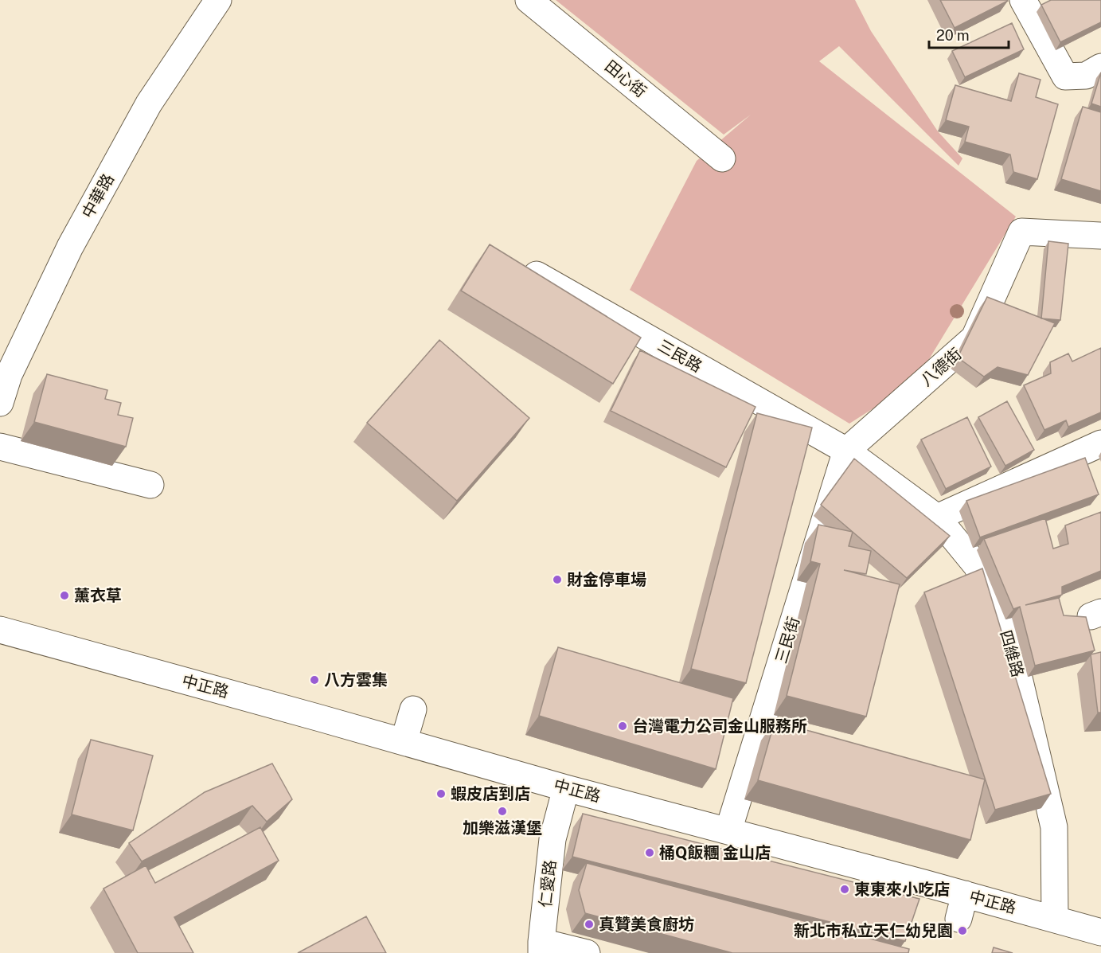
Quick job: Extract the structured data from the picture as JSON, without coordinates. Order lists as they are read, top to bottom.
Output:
{
  "streets": {
    "street": [
      "田心街",
      "中華路",
      "三民路",
      "八德街",
      "三民街",
      "四維路",
      "中正路",
      "仁愛路"
    ]
  },
  "crossings": [
    ["三民路", "八德街"],
    ["三民路", "三民街"],
    ["三民路", "四維路"],
    ["八德街", "三民街"],
    ["八德街", "四維路"],
    ["三民街", "四維路"],
    ["三民街", "中正路"],
    ["四維路", "中正路"],
    ["中正路", "仁愛路"]
  ],
  "places": [
    "財金停車場",
    "薰衣草",
    "八方雲集",
    "台灣電力公司金山服務所",
    "蝦皮店到店",
    "加樂滋漢堡",
    "桶Q飯糰 金山店",
    "東東來小吃店",
    "真贊美食廚坊",
    "新北市私立天仁幼兒園"
  ],
  "scale_bar": "20 m"
}
